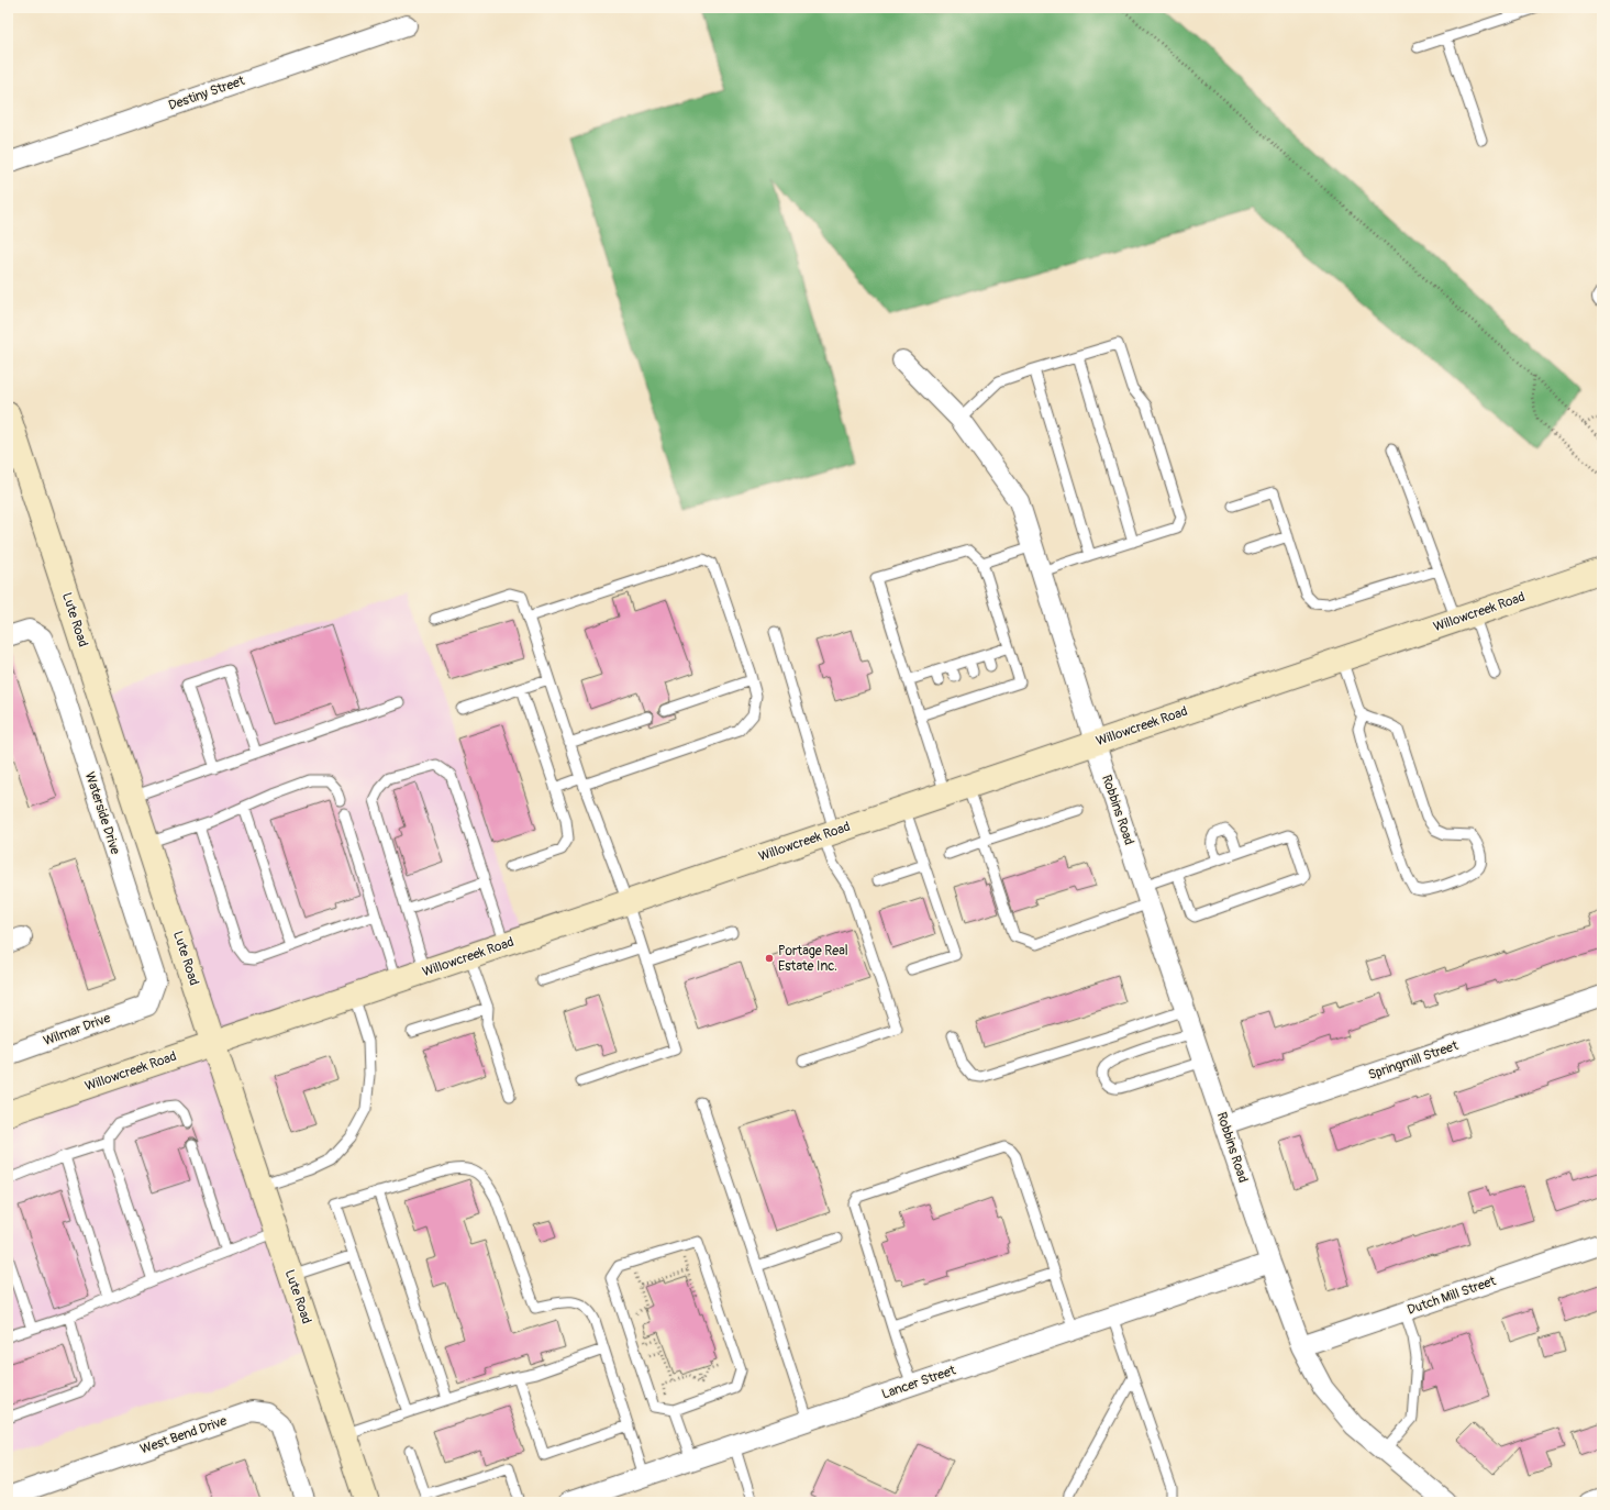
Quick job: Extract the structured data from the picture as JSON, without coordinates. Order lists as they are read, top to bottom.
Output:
{
  "streets": {
    "main road": ["Willowcreek Road", "Lute Road"],
    "street": [
      "Destiny Street",
      "Robbins Road",
      "Waterside Drive",
      "Wilmar Drive",
      "Springmill Street",
      "Dutch Mill Street",
      "Lancer Street",
      "West Bend Drive"
    ]
  },
  "crossings": [
    ["Willowcreek Road", "Lute Road"],
    ["Willowcreek Road", "Robbins Road"],
    ["Robbins Road", "Springmill Street"],
    ["Robbins Road", "Dutch Mill Street"],
    ["Robbins Road", "Lancer Street"],
    ["Waterside Drive", "Wilmar Drive"]
  ],
  "places": ["Portage Real Estate Inc."]
}
